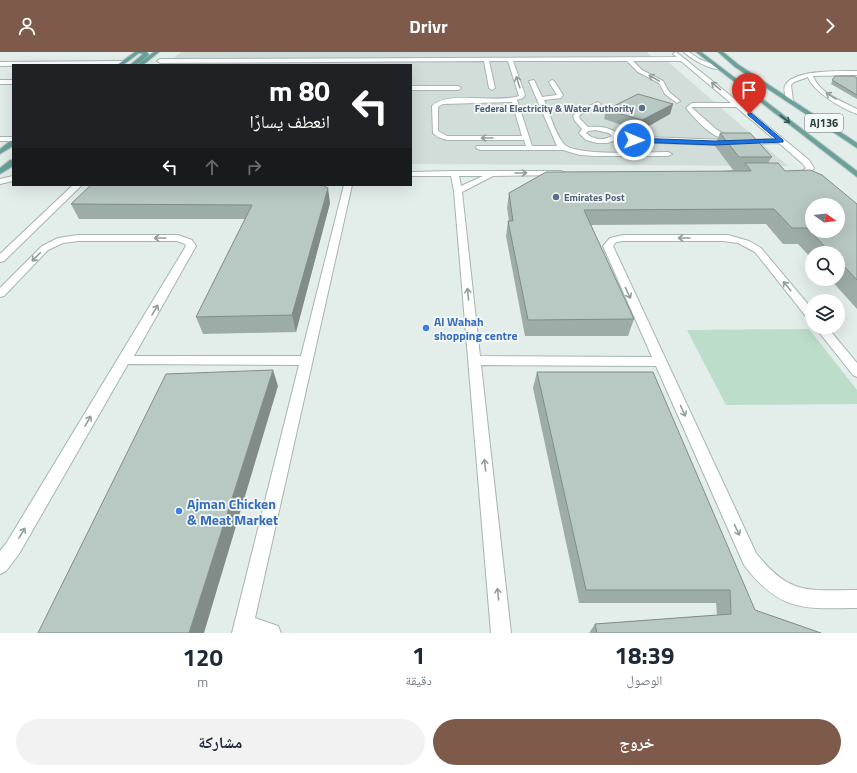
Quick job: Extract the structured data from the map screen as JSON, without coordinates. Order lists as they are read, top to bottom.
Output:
{
  "streets": {
    "main road": ["AJ136"]
  },
  "places": [
    "Federal Electricity & Water Authority",
    "Emirates Post",
    "Al Wahah shopping centre",
    "Ajman Chicken & Meat Market"
  ],
  "north": "right",
  "page": {
    "header": "Drivr",
    "turn": ["80 m", "انعطف يسارًا"],
    "eta": [
      "18:39",
      "الوصول",
      "1",
      "دقيقة",
      "120",
      "m"
    ],
    "buttons": ["خروج", "مشاركة"]
  }
}
